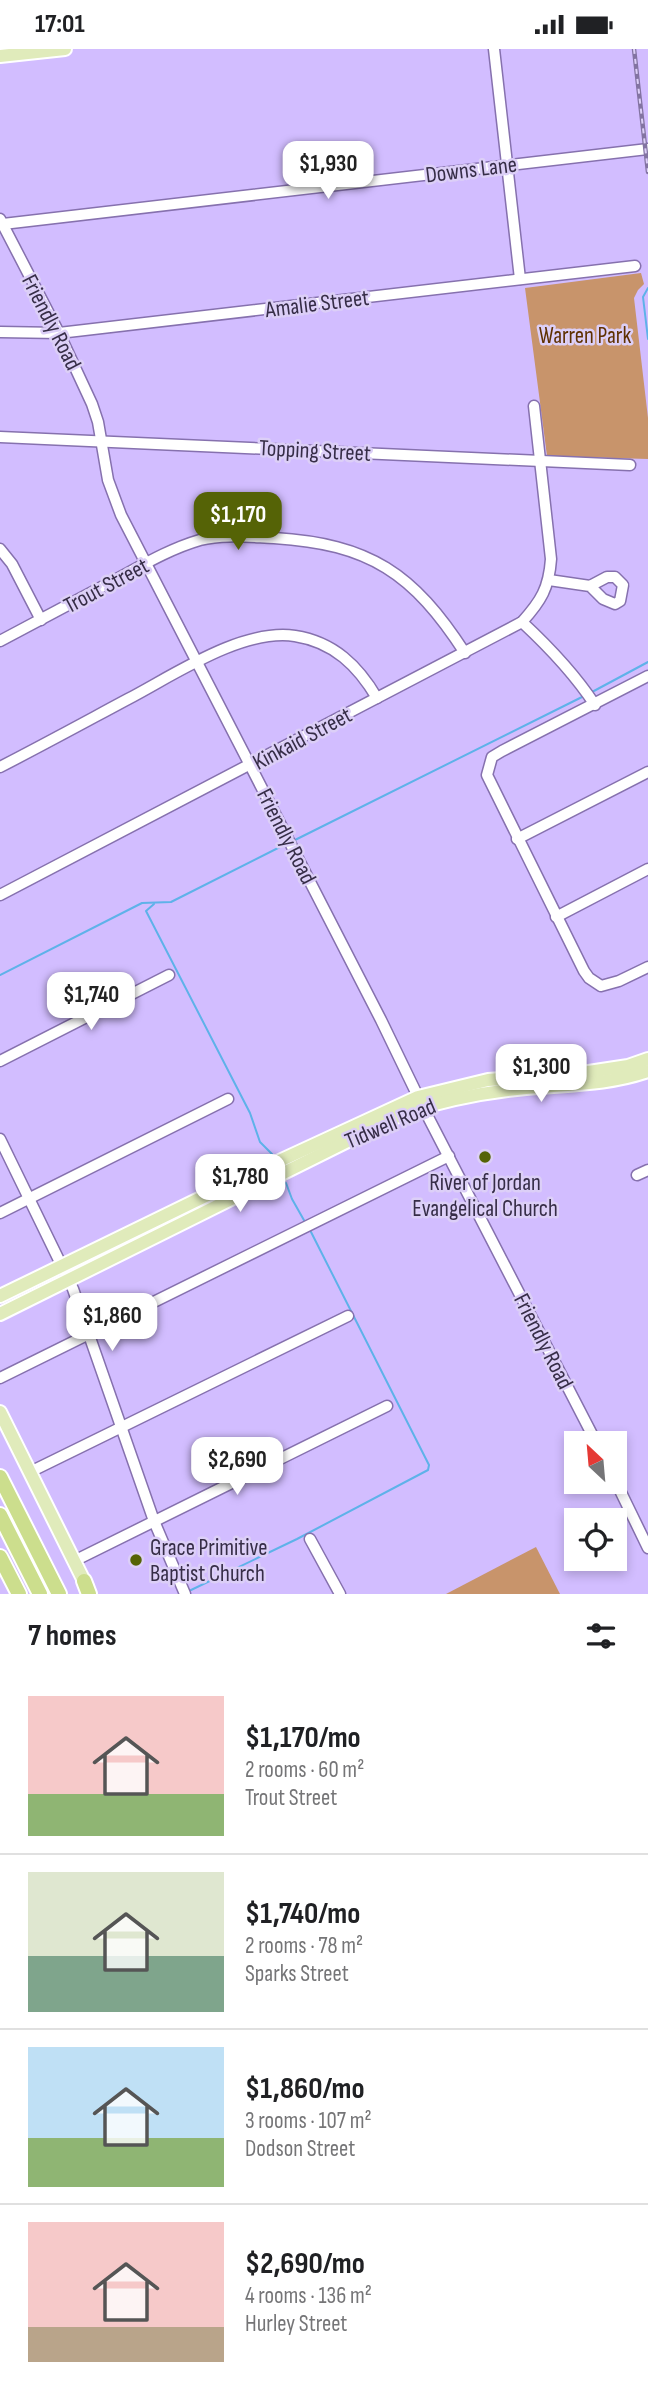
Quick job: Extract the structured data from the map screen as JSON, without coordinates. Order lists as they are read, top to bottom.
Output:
{
  "streets": {
    "main road": ["Tidwell Road"],
    "street": [
      "Downs Lane",
      "Amalie Street",
      "Friendly Road",
      "Topping Street",
      "Trout Street",
      "Kinkaid Street"
    ]
  },
  "crossings": [
    ["Downs Lane", "Friendly Road"],
    ["Amalie Street", "Friendly Road"],
    ["Friendly Road", "Topping Street"],
    ["Friendly Road", "Trout Street"],
    ["Friendly Road", "Kinkaid Street"],
    ["Friendly Road", "Tidwell Road"],
    ["Trout Street", "Kinkaid Street"]
  ],
  "parks": ["Warren Park"],
  "places": ["River of Jordan Evangelical Church", "Grace Primitive Baptist Church"],
  "north": "top left",
  "page": {
    "status": "17:01",
    "price": [
      "$1,930",
      "$1,170",
      "$1,740",
      "$1,300",
      "$1,780",
      "$1,860",
      "$2,690"
    ],
    "heading": "7 homes",
    "list": [
      {
        "name": "$1,170/mo",
        "note": "2 rooms · 60 m² · Trout Street"
      },
      {
        "name": "$1,740/mo",
        "note": "2 rooms · 78 m² · Sparks Street"
      },
      {
        "name": "$1,860/mo",
        "note": "3 rooms · 107 m² · Dodson Street"
      },
      {
        "name": "$2,690/mo",
        "note": "4 rooms · 136 m² · Hurley Street"
      }
    ]
  }
}
